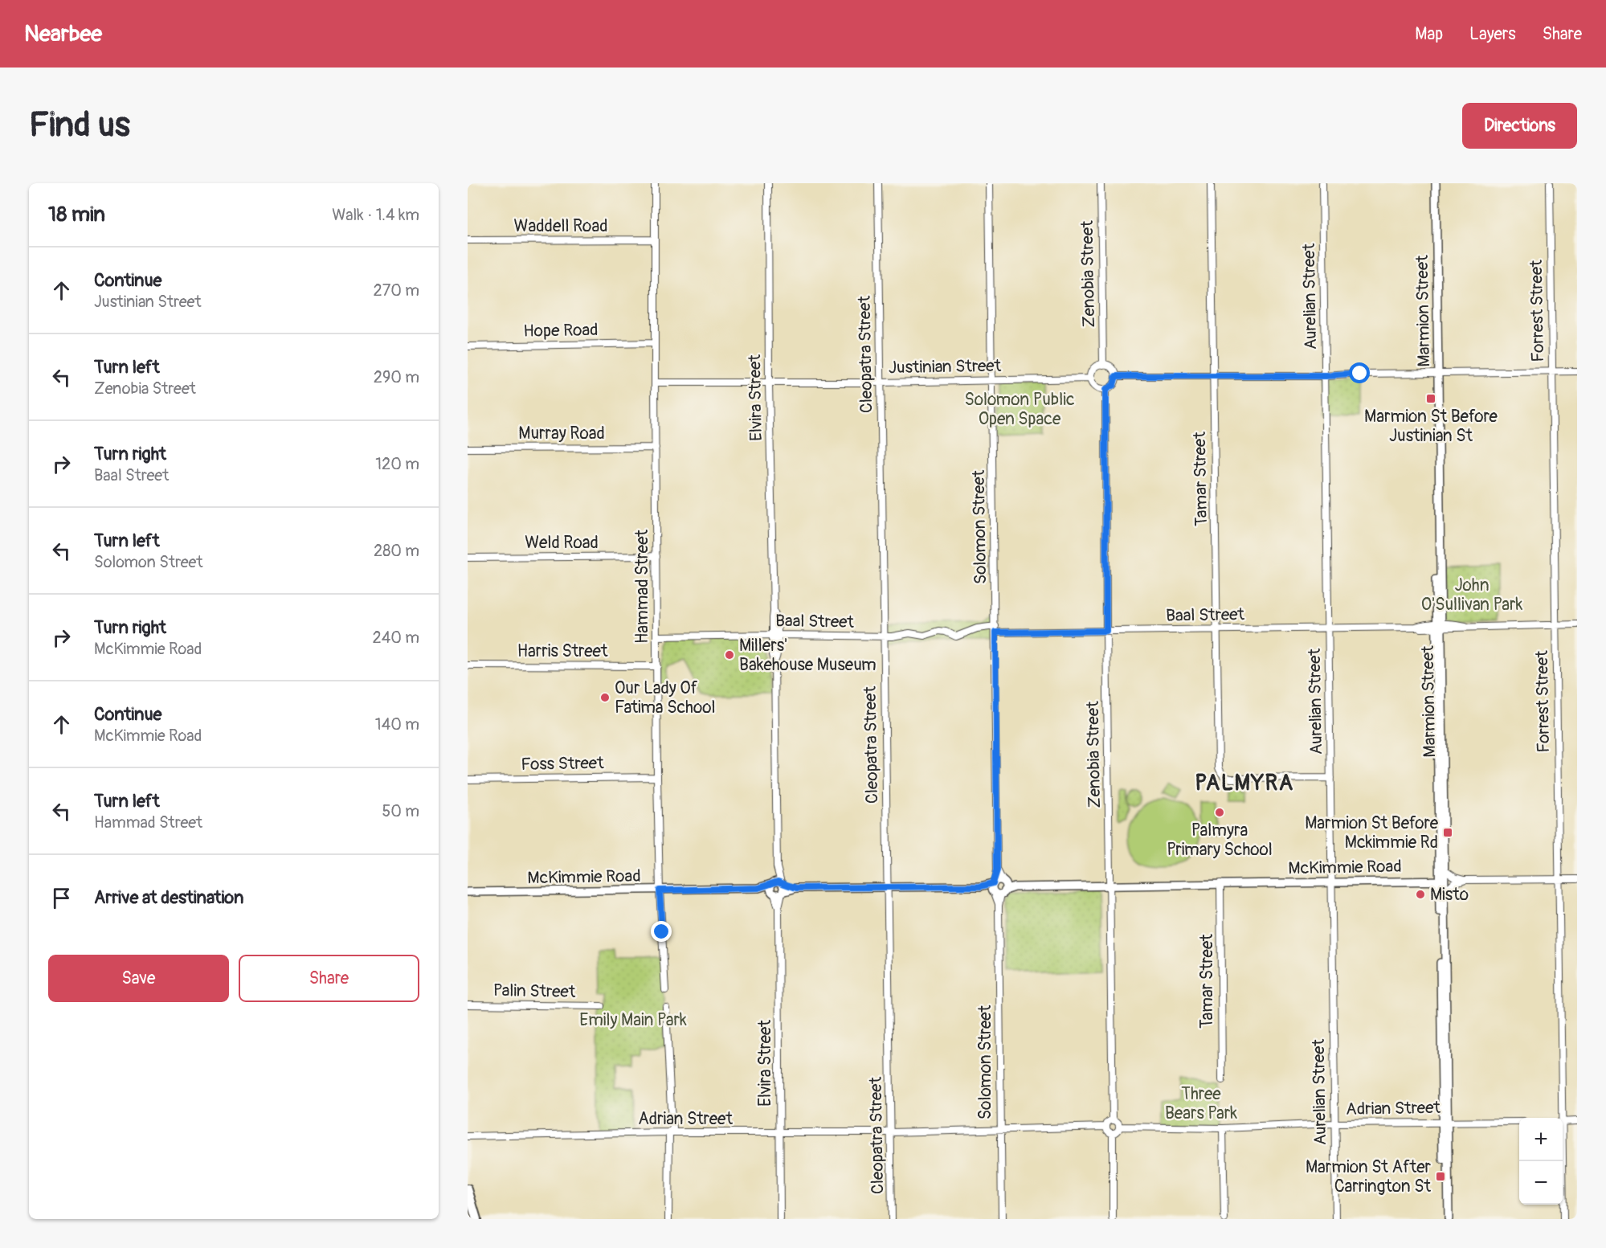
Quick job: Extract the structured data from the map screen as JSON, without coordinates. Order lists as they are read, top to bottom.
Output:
{
  "streets": {
    "main road": ["Marmion Street", "McKimmie Road"],
    "street": [
      "Waddell Road",
      "Zenobia Street",
      "Aurelian Street",
      "Forrest Street",
      "Hope Road",
      "Cleopatra Street",
      "Justinian Street",
      "Elvira Street",
      "Murray Road",
      "Tamar Street",
      "Solomon Street",
      "Weld Road",
      "Hammad Street",
      "Baal Street",
      "Harris Street",
      "Foss Street",
      "Palin Street",
      "Adrian Street"
    ]
  },
  "crossings": [
    ["Waddell Road", "Hammad Street"],
    ["Zenobia Street", "Justinian Street"],
    ["Zenobia Street", "Baal Street"],
    ["Zenobia Street", "McKimmie Road"],
    ["Zenobia Street", "Adrian Street"],
    ["Aurelian Street", "Tamar Street"],
    ["Aurelian Street", "Baal Street"],
    ["Aurelian Street", "McKimmie Road"],
    ["Aurelian Street", "Adrian Street"],
    ["Marmion Street", "Baal Street"],
    ["Marmion Street", "McKimmie Road"],
    ["Marmion Street", "Adrian Street"],
    ["Forrest Street", "Baal Street"],
    ["Hope Road", "Hammad Street"],
    ["Cleopatra Street", "Justinian Street"],
    ["Cleopatra Street", "Baal Street"],
    ["Cleopatra Street", "Adrian Street"],
    ["Justinian Street", "Elvira Street"],
    ["Justinian Street", "Solomon Street"],
    ["Justinian Street", "Hammad Street"],
    ["Elvira Street", "Baal Street"],
    ["Elvira Street", "McKimmie Road"],
    ["Elvira Street", "Adrian Street"],
    ["Murray Road", "Hammad Street"],
    ["Tamar Street", "Baal Street"],
    ["Tamar Street", "McKimmie Road"],
    ["Solomon Street", "Baal Street"],
    ["Solomon Street", "McKimmie Road"],
    ["Solomon Street", "Adrian Street"],
    ["Weld Road", "Hammad Street"],
    ["Hammad Street", "Baal Street"],
    ["Hammad Street", "Harris Street"],
    ["Hammad Street", "Foss Street"],
    ["Hammad Street", "McKimmie Road"]
  ],
  "districts": ["PALMYRA"],
  "parks": [
    "Solomon Public Open Space",
    "John O'Sullivan Park",
    "Emily Main Park",
    "Three Bears Park"
  ],
  "places": {
    "transit": ["Marmion St Before Justinian St", "Marmion St Before Mckimmie Rd", "Marmion St After Carrington St"],
    "other": [
      "Millers' Bakehouse Museum",
      "Our Lady Of Fatima School",
      "Palmyra Primary School",
      "Misto"
    ]
  },
  "page": {
    "header": "Nearbee",
    "nav": ["Map", "Layers", "Share"],
    "buttons": [
      "Directions",
      ["Save", "Share"]
    ],
    "title": "Find us",
    "heading": ["18 min", "Walk · 1.4 km"],
    "list": [
      ["Continue", "Justinian Street", "270 m"],
      ["Turn left", "Zenobia Street", "290 m"],
      ["Turn right", "Baal Street", "120 m"],
      ["Turn left", "Solomon Street", "280 m"],
      ["Turn right", "McKimmie Road", "240 m"],
      ["Continue", "McKimmie Road", "140 m"],
      ["Turn left", "Hammad Street", "50 m"],
      "Arrive at destination"
    ],
    "map_buttons": ["+", "−"]
  }
}
